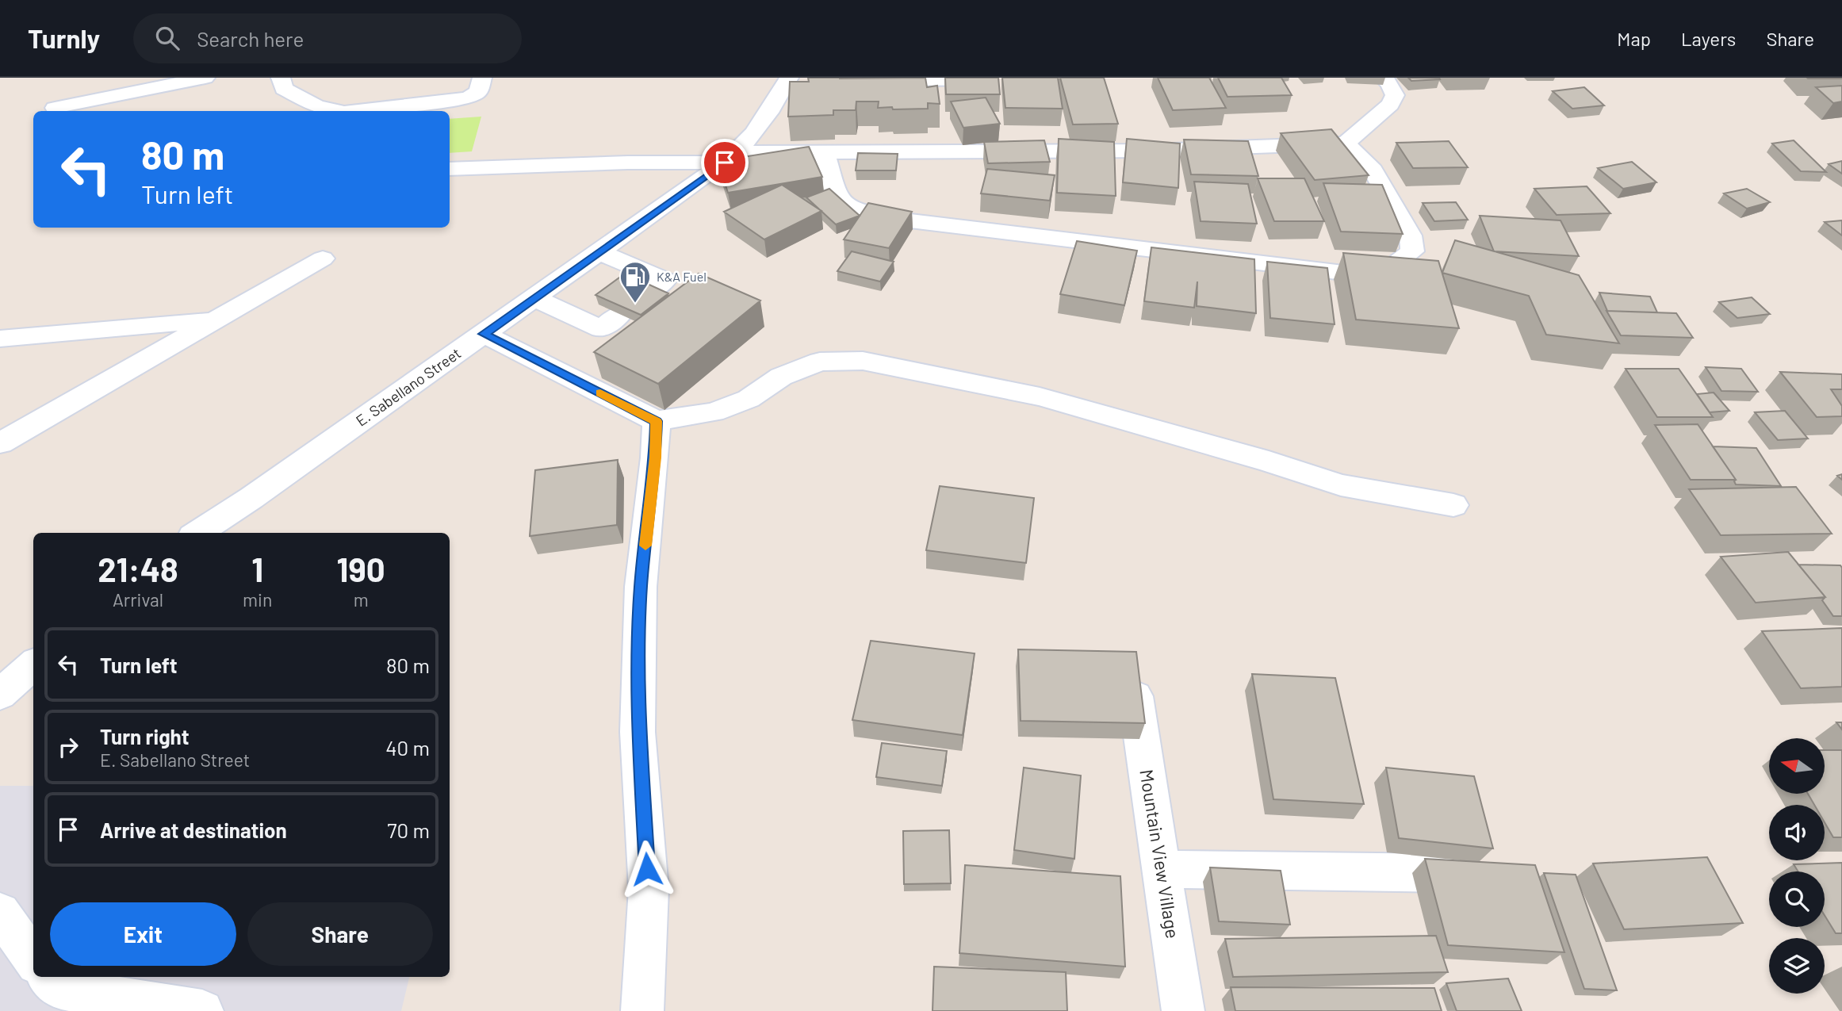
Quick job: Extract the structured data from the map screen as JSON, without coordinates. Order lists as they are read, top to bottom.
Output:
{
  "streets": {
    "street": ["E. Sabellano Street", "Mountain View Village"]
  },
  "places": {
    "fuel station": ["K&A Fuel"]
  },
  "north": "left",
  "page": {
    "header": "Turnly",
    "search": "Search here",
    "nav": ["Map", "Layers", "Share"],
    "turn": ["80 m", "Turn left"],
    "eta": [
      "21:48",
      "Arrival",
      "1",
      "min",
      "190",
      "m"
    ],
    "list": [
      {
        "name": "Turn left",
        "value": "80 m"
      },
      {
        "name": "Turn right",
        "note": "E. Sabellano Street",
        "value": "40 m"
      },
      {
        "name": "Arrive at destination",
        "value": "70 m"
      }
    ],
    "buttons": ["Exit", "Share"]
  }
}
